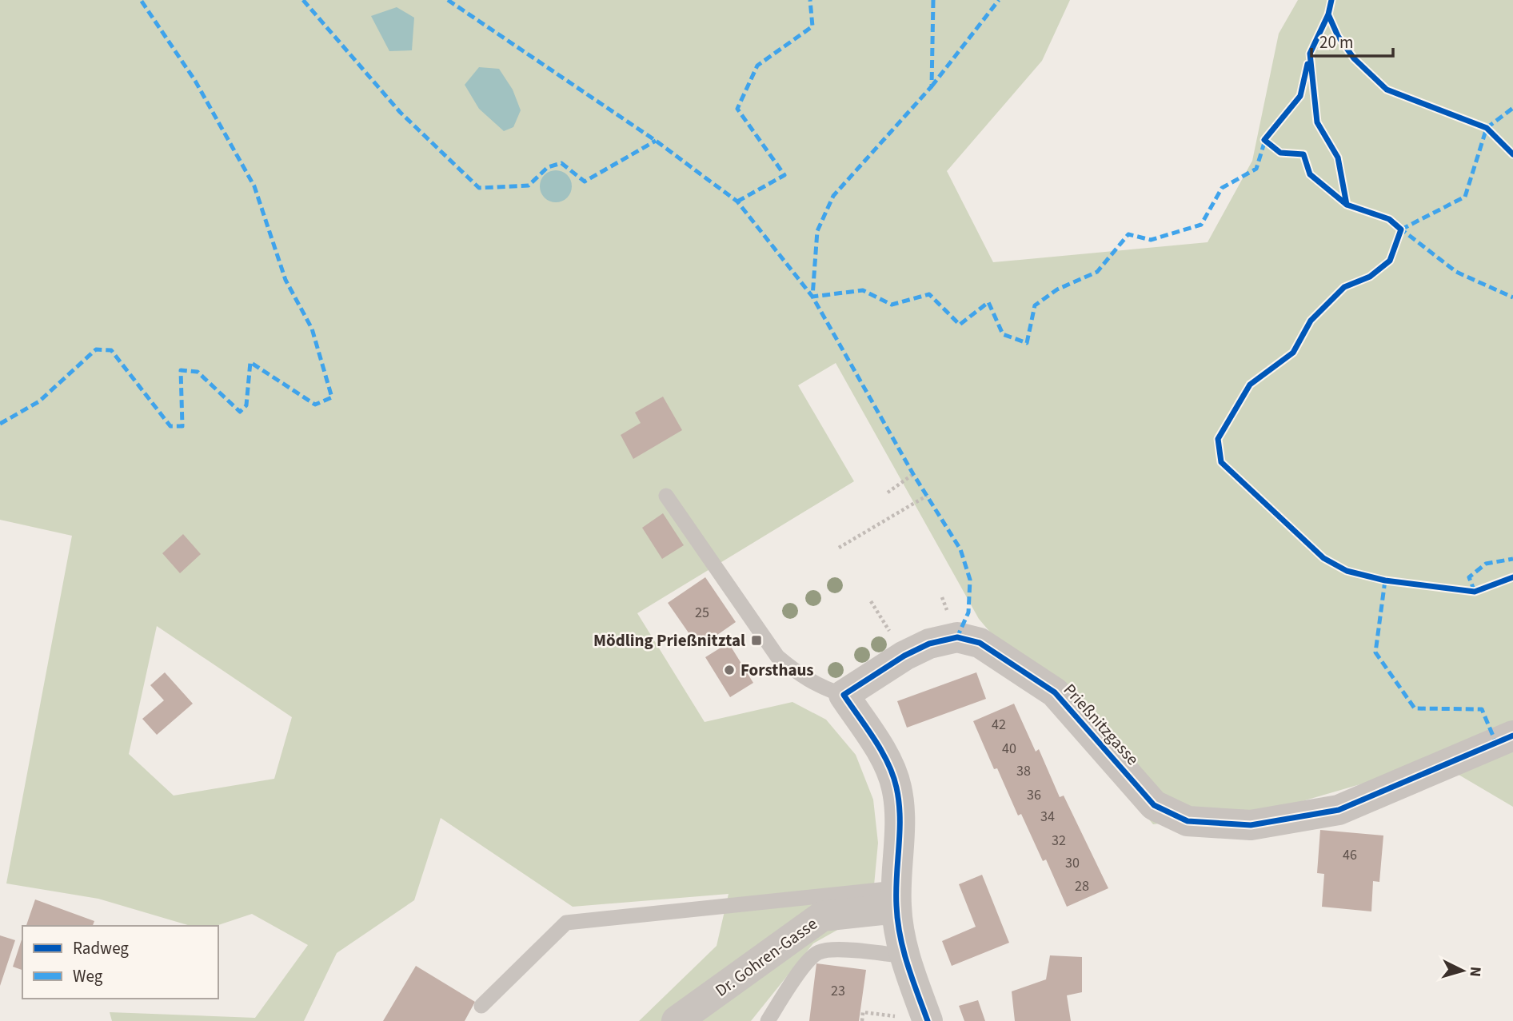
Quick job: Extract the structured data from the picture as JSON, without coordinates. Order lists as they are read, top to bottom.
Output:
{
  "streets": {
    "street": ["Prießnitzgasse", "Dr. Gohren-Gasse"]
  },
  "places": {
    "transit": ["Mödling Prießnitztal"],
    "other": ["Forsthaus"]
  },
  "house_numbers": [
    "25",
    "42",
    "40",
    "38",
    "36",
    "34",
    "32",
    "46",
    "30",
    "28",
    "23"
  ],
  "legend": ["Radweg", "Weg"],
  "scale_bar": "20 m",
  "north": "right"
}
